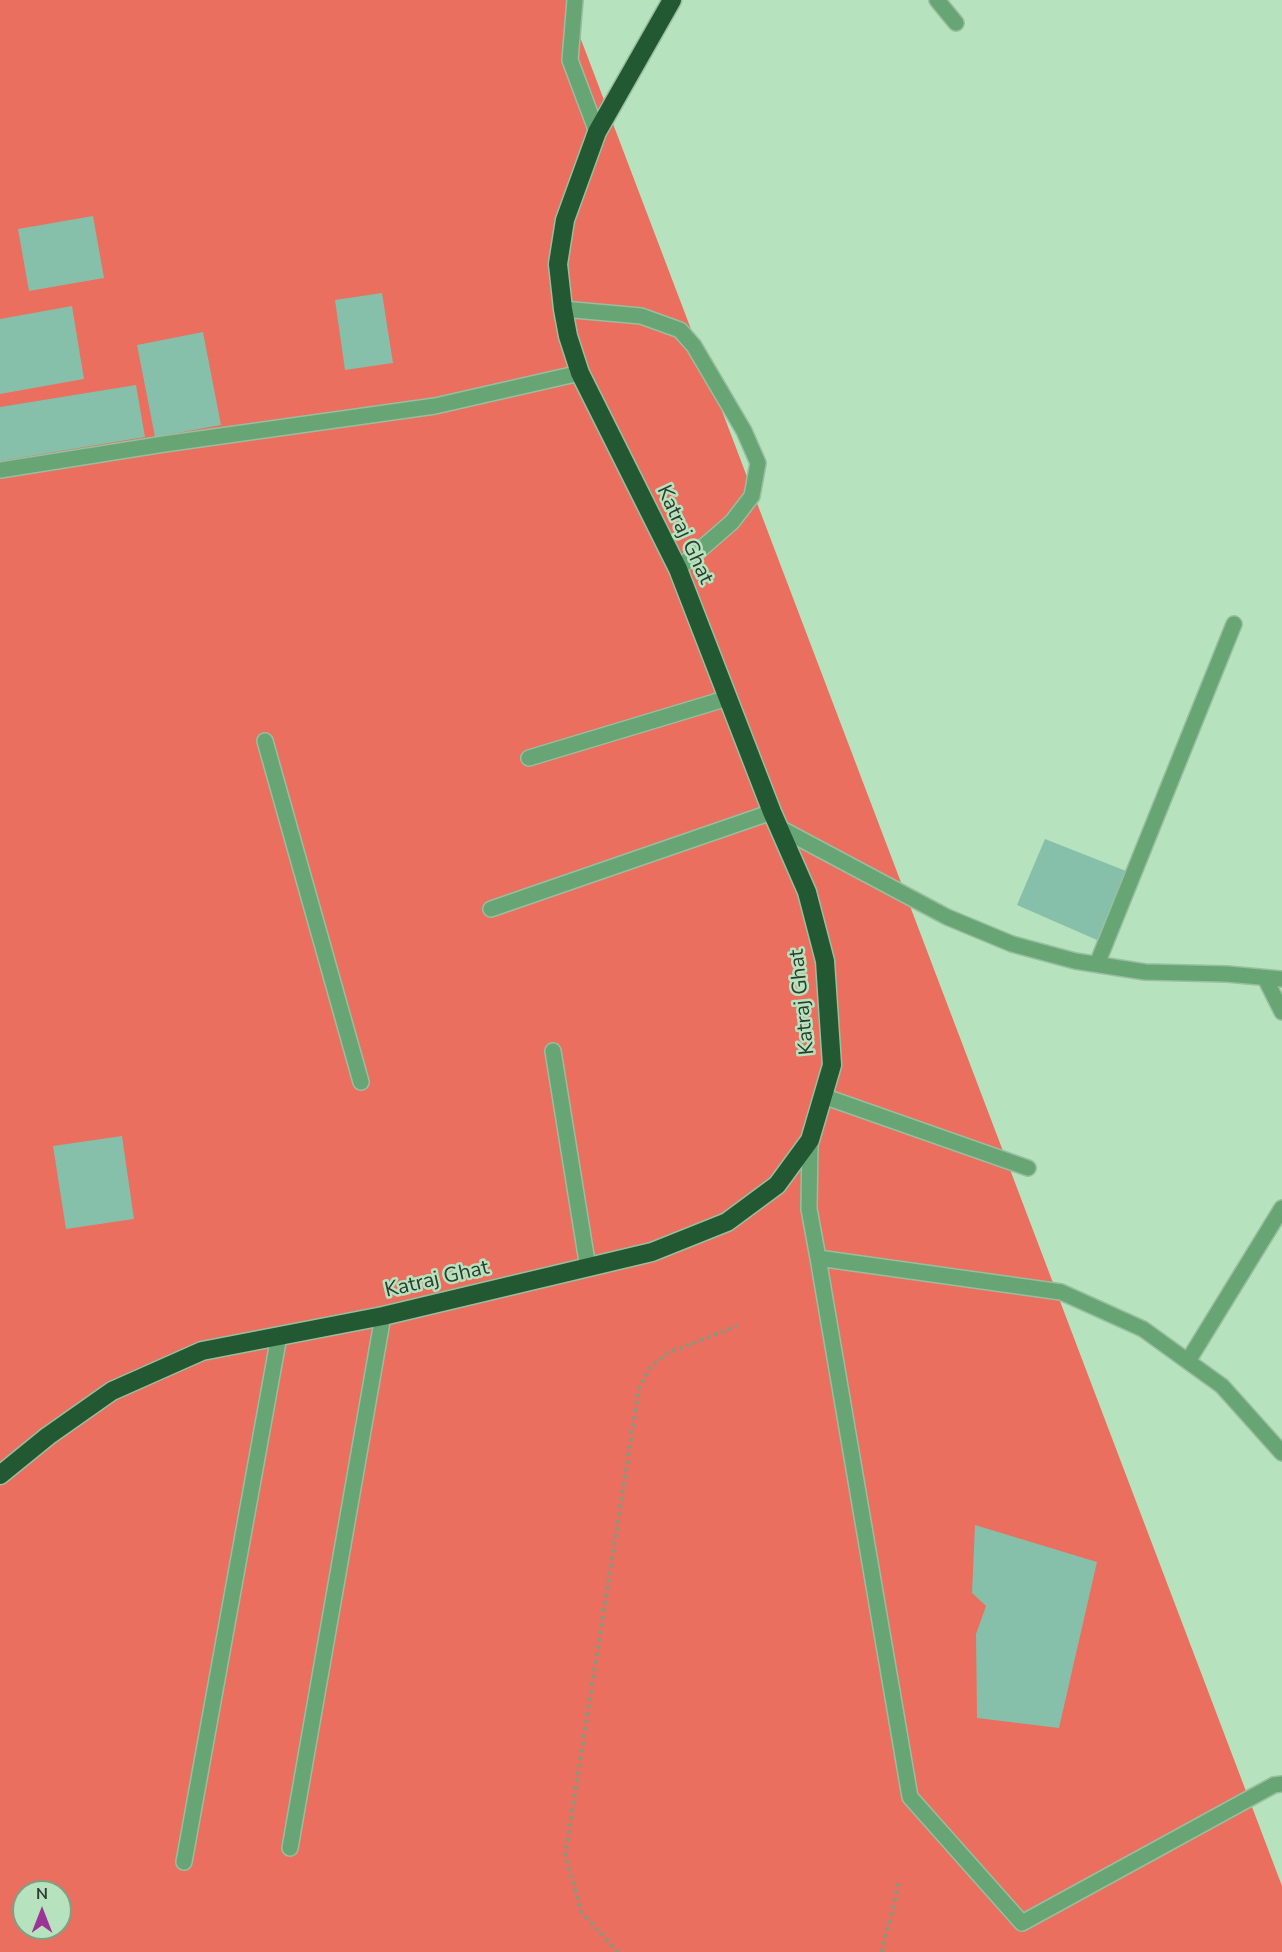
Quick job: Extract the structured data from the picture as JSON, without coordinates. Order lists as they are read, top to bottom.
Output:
{
  "streets": {
    "highway": ["Katraj Ghat"]
  },
  "north": "top"
}
